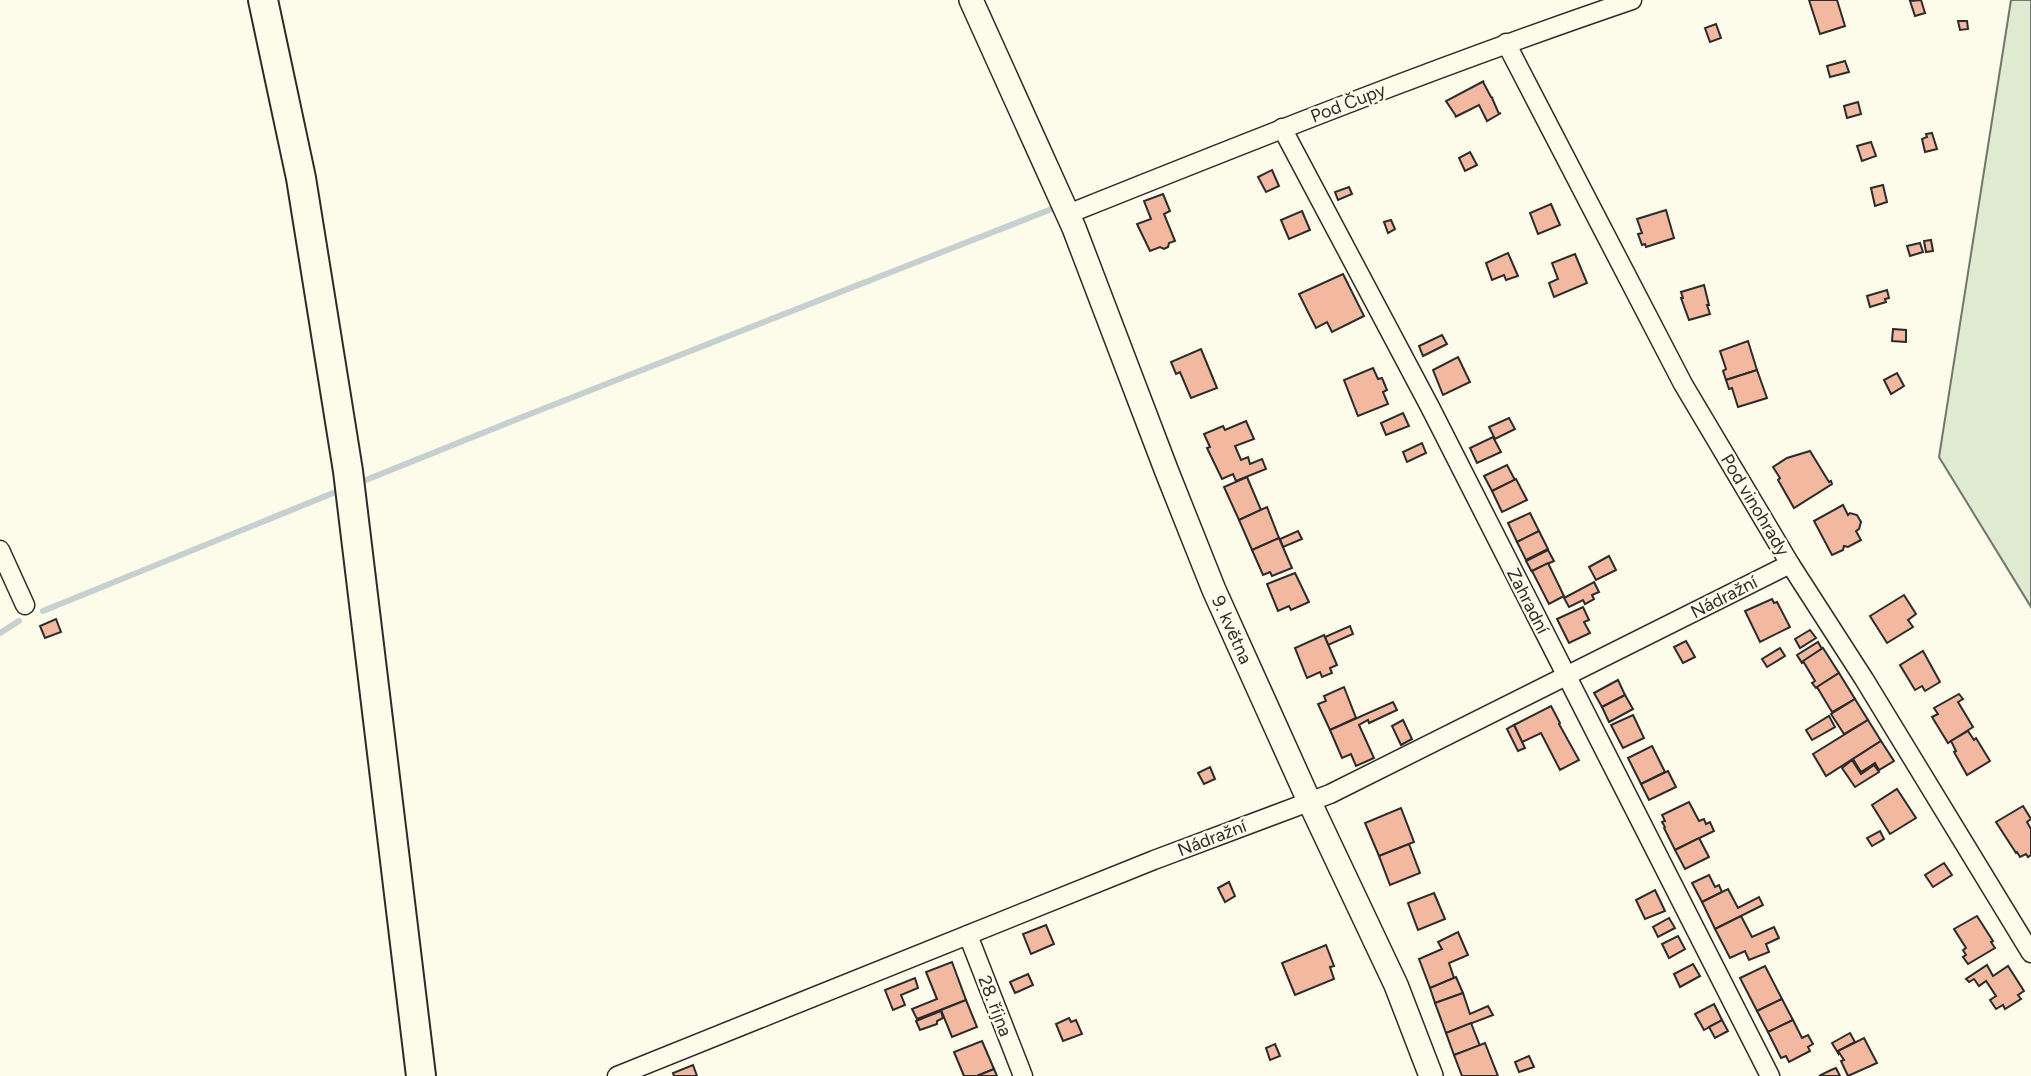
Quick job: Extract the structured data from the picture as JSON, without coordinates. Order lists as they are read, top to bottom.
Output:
{
  "streets": {
    "street": [
      "Pod Čupy",
      "Pod vinohrady",
      "Nádražní",
      "Zahradní",
      "9. května",
      "28. října"
    ]
  },
  "crossings": [
    ["Pod Čupy", "Pod vinohrady"],
    ["Pod Čupy", "Zahradní"],
    ["Pod Čupy", "9. května"],
    ["Pod vinohrady", "Nádražní"],
    ["Nádražní", "Zahradní"],
    ["Nádražní", "9. května"],
    ["Nádražní", "28. října"]
  ]
}
